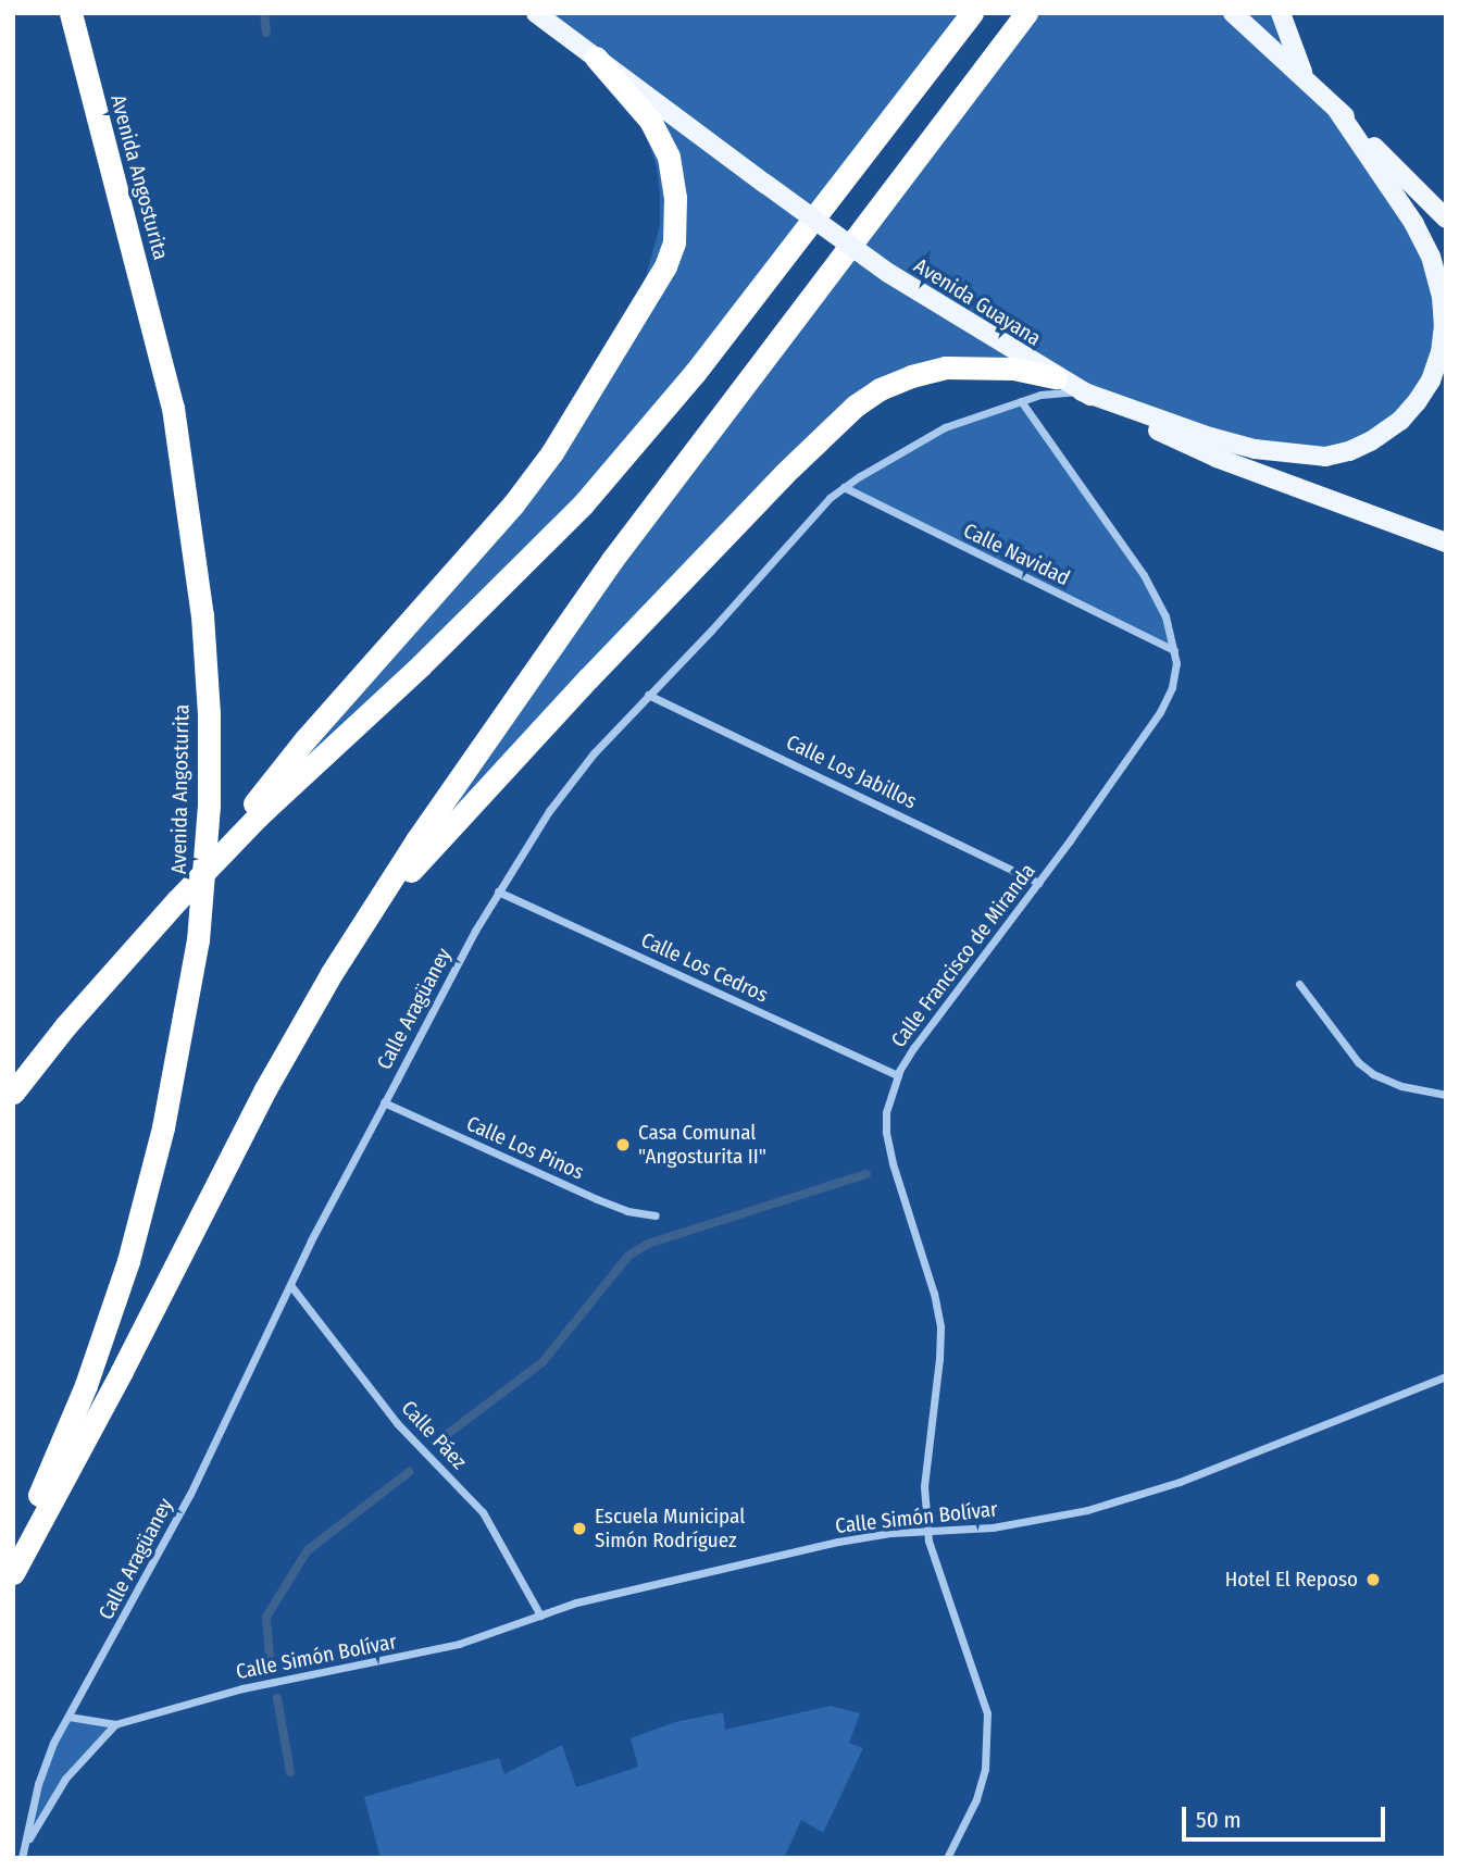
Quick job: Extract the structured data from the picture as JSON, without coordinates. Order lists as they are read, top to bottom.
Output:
{
  "streets": {
    "highway": ["Avenida Angosturita"],
    "main road": ["Avenida Guayana"],
    "street": [
      "Calle Navidad",
      "Calle Los Jabillos",
      "Calle Francisco de Miranda",
      "Calle Los Cedros",
      "Calle Aragüaney",
      "Calle Los Pinos",
      "Calle Páez",
      "Calle Simón Bolívar"
    ]
  },
  "crossings": [
    ["Avenida Guayana", "Calle Aragüaney"],
    ["Calle Navidad", "Calle Francisco de Miranda"],
    ["Calle Navidad", "Calle Aragüaney"],
    ["Calle Los Jabillos", "Calle Francisco de Miranda"],
    ["Calle Los Jabillos", "Calle Aragüaney"],
    ["Calle Francisco de Miranda", "Calle Los Cedros"],
    ["Calle Francisco de Miranda", "Calle Aragüaney"],
    ["Calle Francisco de Miranda", "Calle Simón Bolívar"],
    ["Calle Los Cedros", "Calle Aragüaney"],
    ["Calle Aragüaney", "Calle Los Pinos"],
    ["Calle Aragüaney", "Calle Páez"],
    ["Calle Páez", "Calle Simón Bolívar"]
  ],
  "places": ["Casa Comunal \"Angosturita II\"", "Escuela Municipal Simón Rodríguez", "Hotel El Reposo"],
  "scale_bar": "50 m"
}
